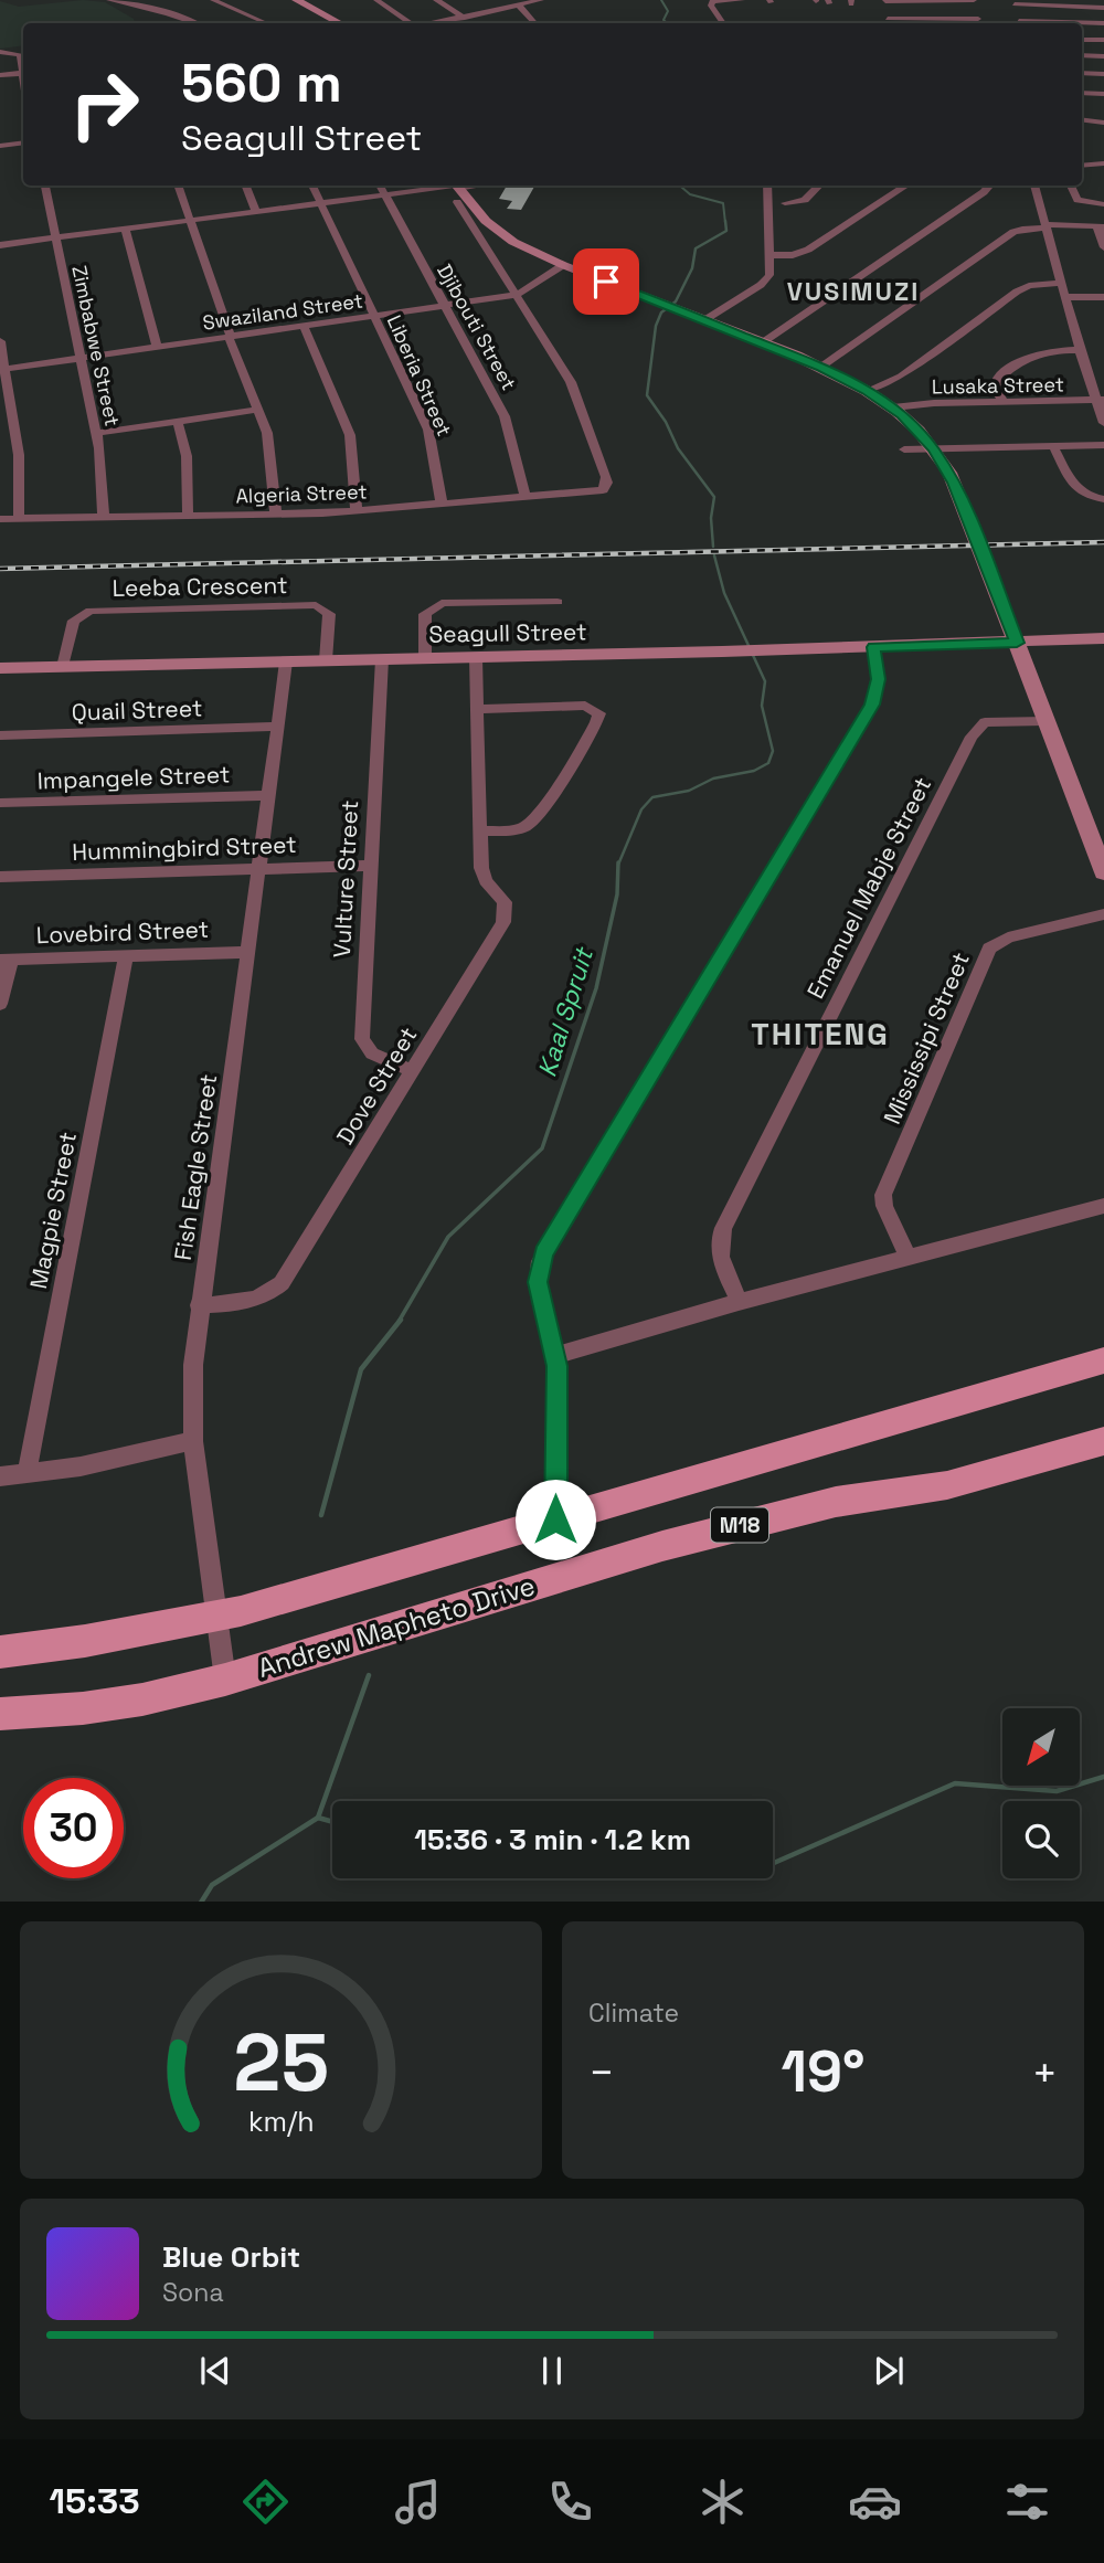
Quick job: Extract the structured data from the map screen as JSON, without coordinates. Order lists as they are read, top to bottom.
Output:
{
  "streets": {
    "main road": ["M18", "Andrew Mapheto Drive"],
    "street": [
      "Swaziland Street",
      "Djibouti Street",
      "Zimbabwe Street",
      "Liberia Street",
      "Lusaka Street",
      "Algeria Street",
      "Leeba Crescent",
      "Seagull Street",
      "Quail Street",
      "Impangele Street",
      "Hummingbird Street",
      "Vulture Street",
      "Emanuel Mabje Street",
      "Lovebird Street",
      "Mississipi Street",
      "Dove Street",
      "Fish Eagle Street",
      "Magpie Street"
    ]
  },
  "crossings": [
    ["Swaziland Street", "Djibouti Street"],
    ["Swaziland Street", "Zimbabwe Street"],
    ["Swaziland Street", "Liberia Street"],
    ["Swaziland Street", "Algeria Street"],
    ["Djibouti Street", "Algeria Street"],
    ["Zimbabwe Street", "Algeria Street"],
    ["Liberia Street", "Algeria Street"],
    ["Leeba Crescent", "Seagull Street"],
    ["Seagull Street", "Vulture Street"],
    ["Seagull Street", "Dove Street"],
    ["Seagull Street", "Fish Eagle Street"],
    ["Quail Street", "Fish Eagle Street"],
    ["Impangele Street", "Fish Eagle Street"],
    ["Hummingbird Street", "Vulture Street"],
    ["Hummingbird Street", "Fish Eagle Street"],
    ["Vulture Street", "Dove Street"],
    ["Lovebird Street", "Fish Eagle Street"],
    ["Lovebird Street", "Magpie Street"],
    ["Dove Street", "Fish Eagle Street"],
    ["Fish Eagle Street", "M18"],
    ["Fish Eagle Street", "Andrew Mapheto Drive"]
  ],
  "districts": ["VUSIMUZI", "THITENG"],
  "water": ["Kaal Spruit"],
  "north": "bottom left",
  "page": {
    "turn": ["560 m", "Seagull Street"],
    "limit": "30",
    "trip": "15:36 · 3 min · 1.2 km",
    "tile": "Climate",
    "heat": ["−", "19°", "+"],
    "song": ["Blue Orbit", "Sona"],
    "tabs": "15:33",
    "gauge": ["25", "km/h"]
  }
}
